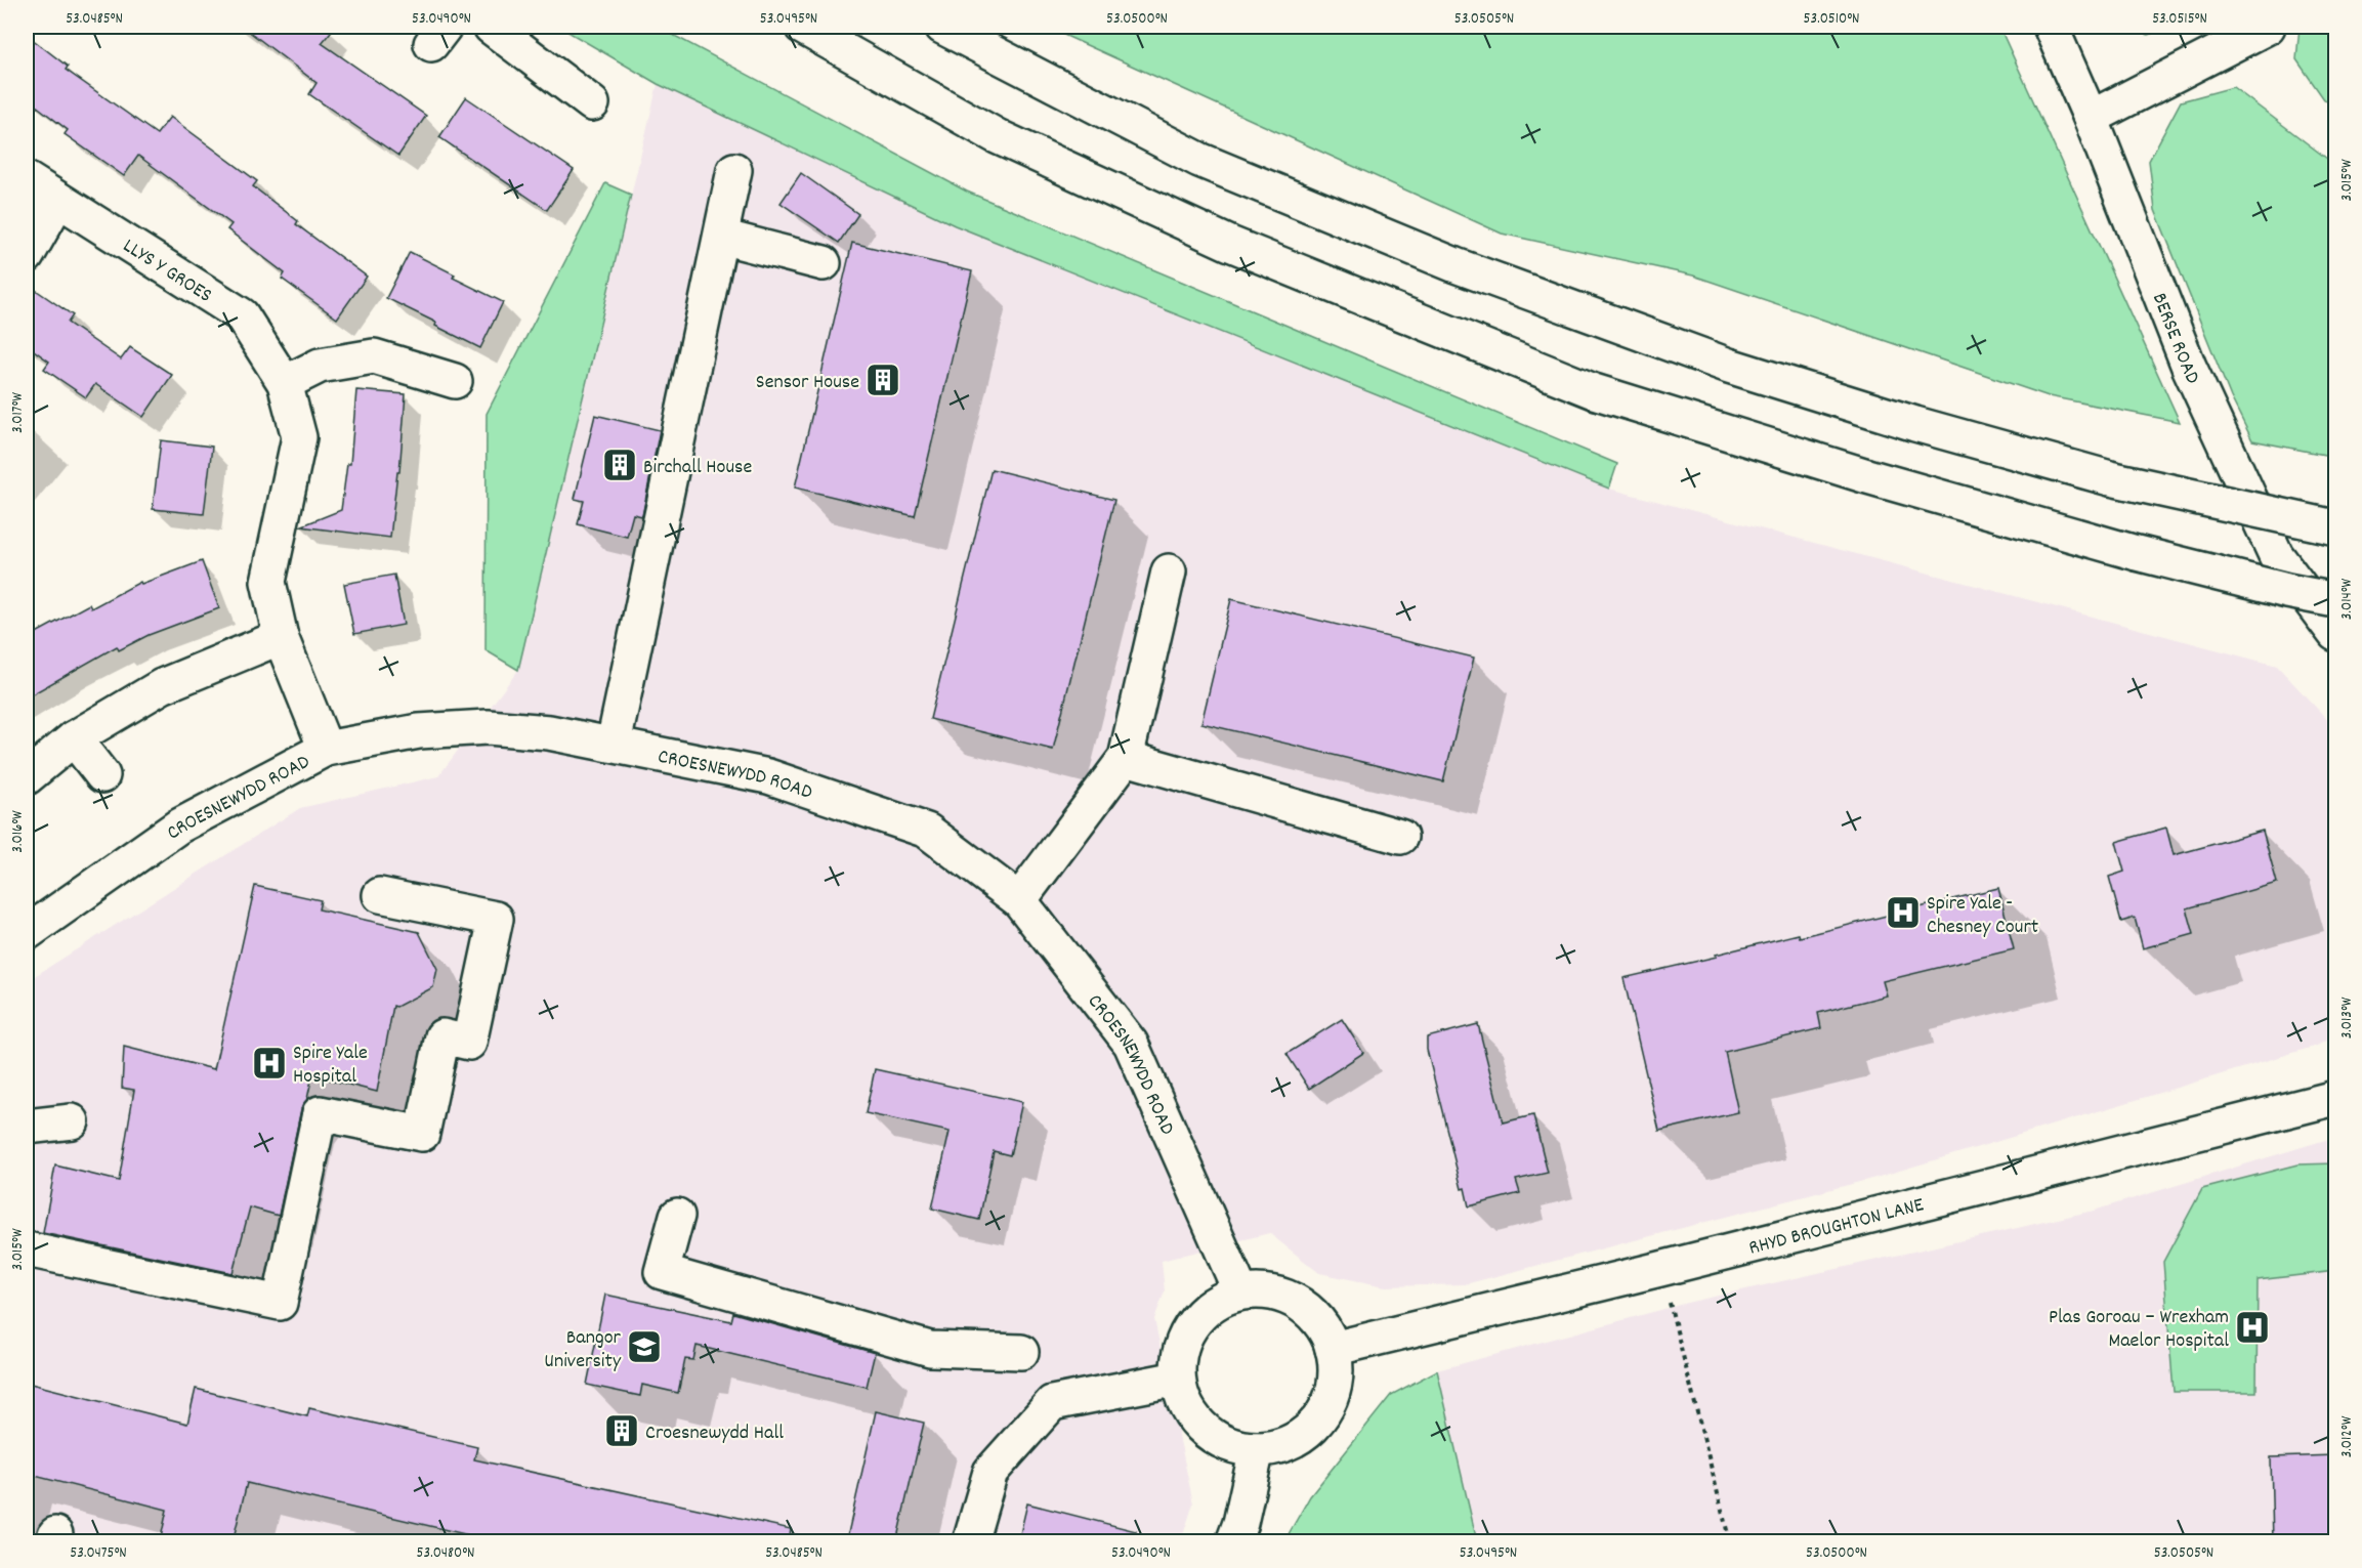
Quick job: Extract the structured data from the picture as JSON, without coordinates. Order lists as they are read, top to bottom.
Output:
{
  "streets": {
    "main road": [
      "LLYS Y GROES",
      "BERSE ROAD",
      "CROESNEWYDD ROAD",
      "RHYD BROUGHTON LANE"
    ]
  },
  "crossings": [
    ["LLYS Y GROES", "CROESNEWYDD ROAD"],
    ["CROESNEWYDD ROAD", "RHYD BROUGHTON LANE"]
  ],
  "places": {
    "building": ["Sensor House", "Birchall House", "Croesnewydd Hall"],
    "hospital": ["Spire Yale - Chesney Court", "Spire Yale Hospital", "Plas Goroau – Wrexham Maelor Hospital"],
    "school or university": ["Bangor University"]
  },
  "coordinates": [
    "53.0485°N",
    "53.0490°N",
    "53.0495°N",
    "53.0500°N",
    "53.0505°N",
    "53.0510°N",
    "53.0515°N",
    "3.015°W",
    "3.017°W",
    "3.014°W",
    "3.016°W",
    "3.013°W",
    "3.012°W",
    "53.0475°N",
    "53.0480°N"
  ]
}
